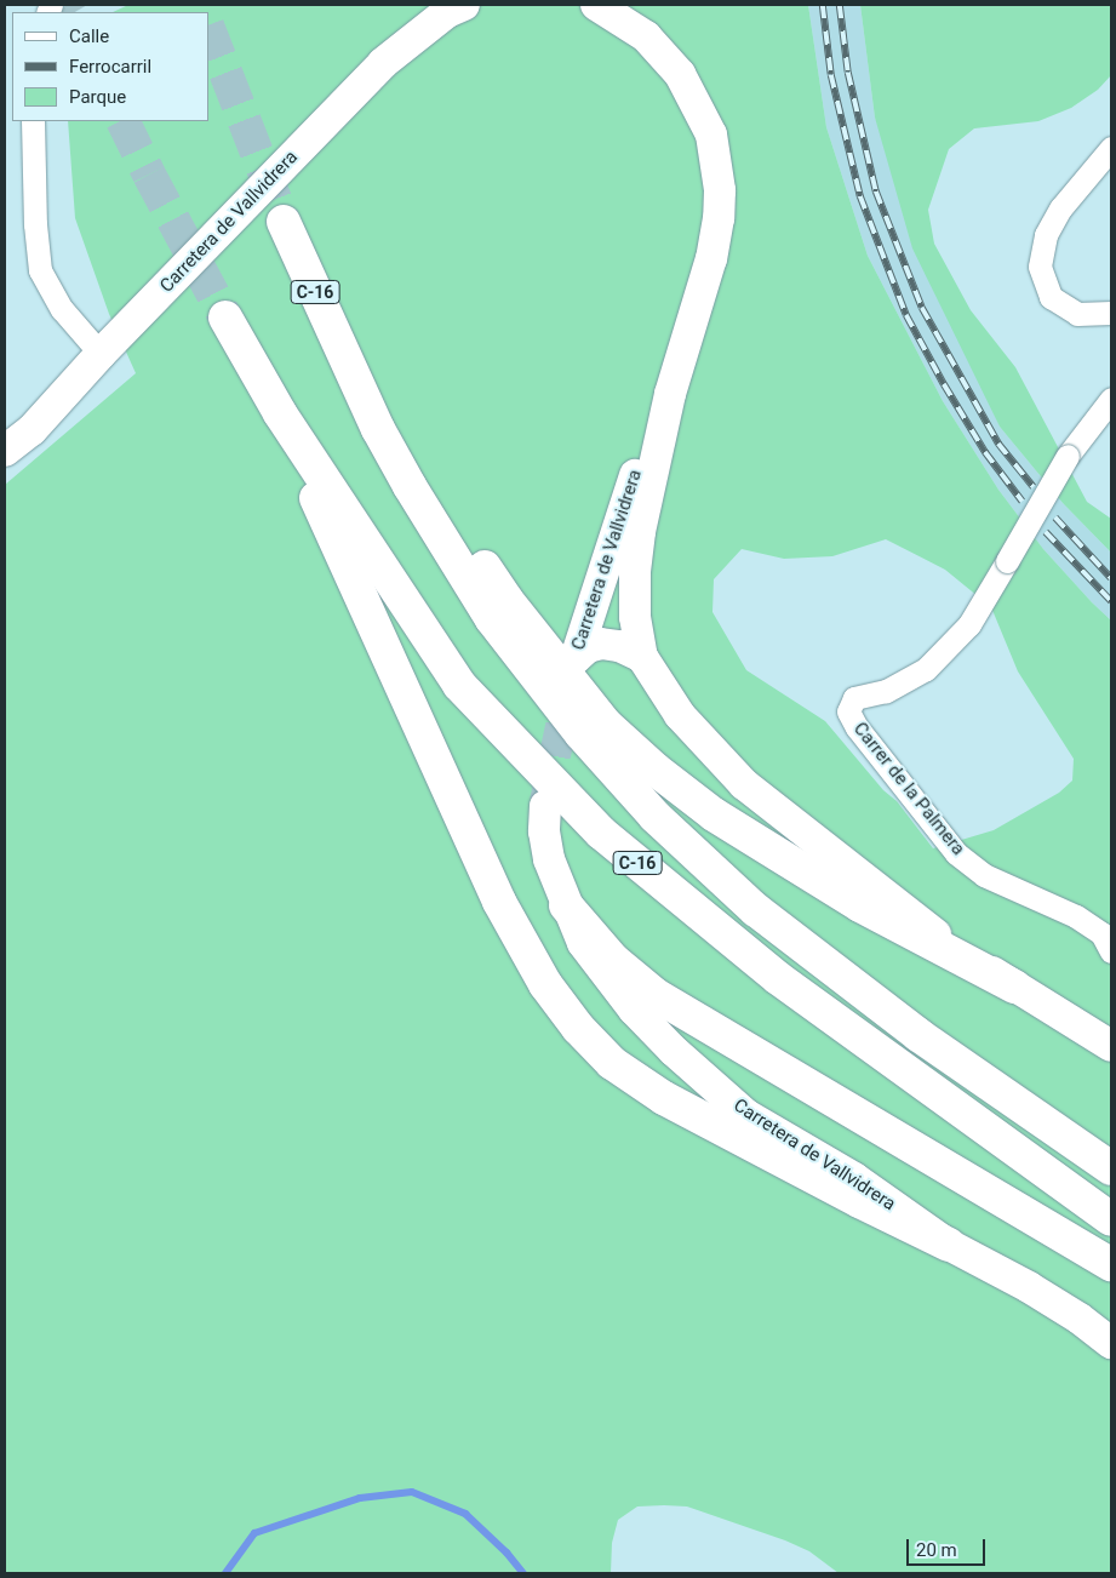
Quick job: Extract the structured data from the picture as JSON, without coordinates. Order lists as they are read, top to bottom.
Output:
{
  "streets": {
    "highway": ["C-16"],
    "main road": ["Carretera de Vallvidrera"],
    "street": ["Carrer de la Palmera"]
  },
  "legend": ["Calle", "Ferrocarril", "Parque"],
  "scale_bar": "20 m"
}
